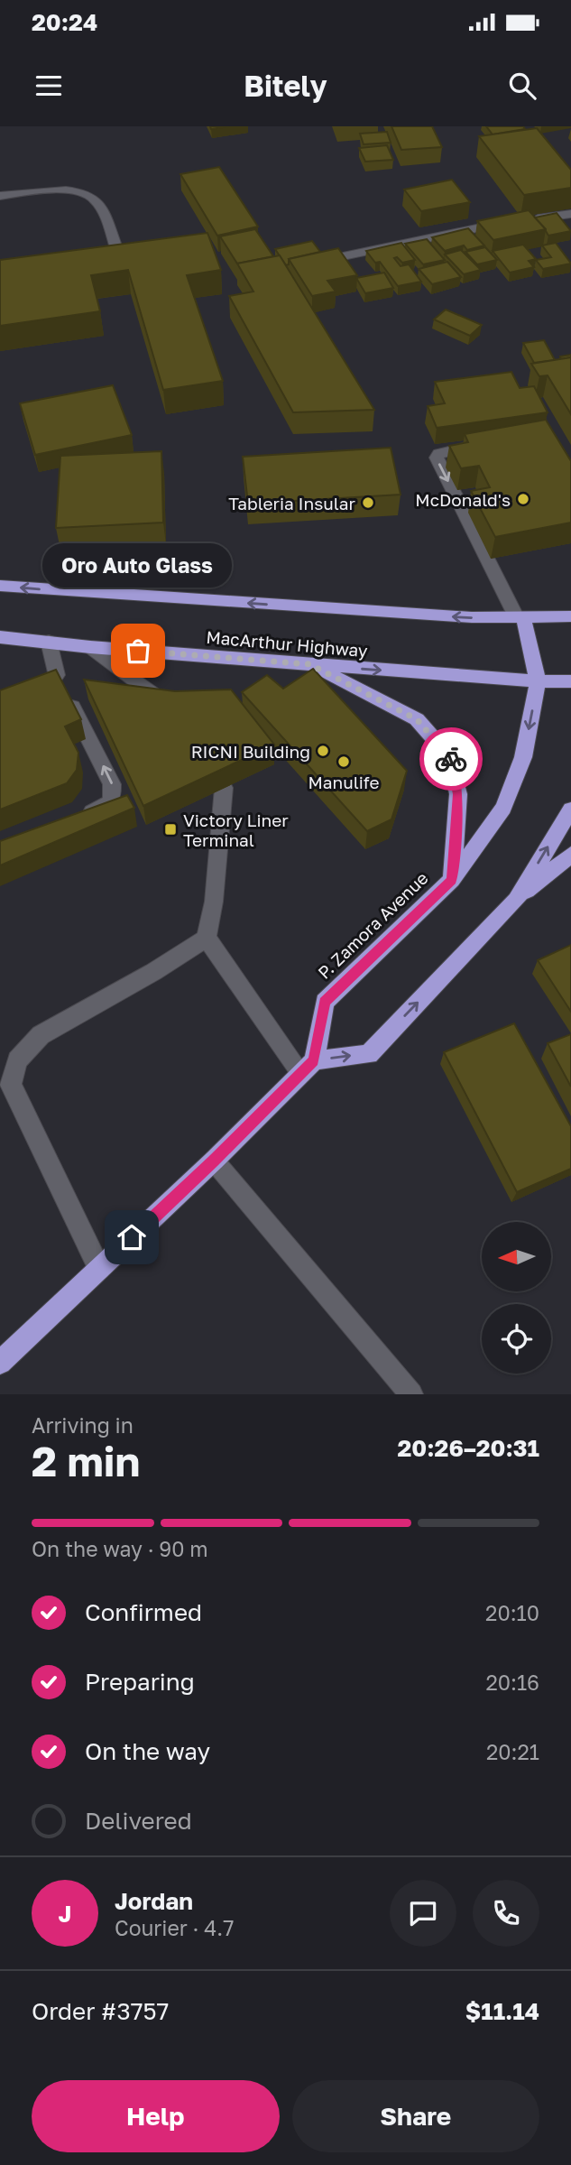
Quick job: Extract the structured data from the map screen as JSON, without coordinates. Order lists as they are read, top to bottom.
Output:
{
  "streets": {
    "highway": ["MacArthur Highway", "P. Zamora Avenue"]
  },
  "crossings": [
    ["MacArthur Highway", "P. Zamora Avenue"]
  ],
  "places": {
    "other": [
      "McDonald's",
      "Tableria Insular",
      "Oro Auto Glass",
      "RICNI Building",
      "Manulife"
    ],
    "transit": ["Victory Liner Terminal"]
  },
  "north": "left",
  "page": {
    "status": "20:24",
    "header": "Bitely",
    "bubble": "Oro Auto Glass",
    "heading": ["2 min", "Arriving in", "20:26–20:31"],
    "panel": [
      "Jordan",
      "Courier · 4.7",
      "Order #3757",
      "$11.14"
    ],
    "bar": "On the way · 90 m",
    "list": [
      ["Confirmed", "20:10"],
      ["Preparing", "20:16"],
      ["On the way", "20:21"],
      "Delivered"
    ],
    "round": "J",
    "buttons": ["Help", "Share"]
  }
}
